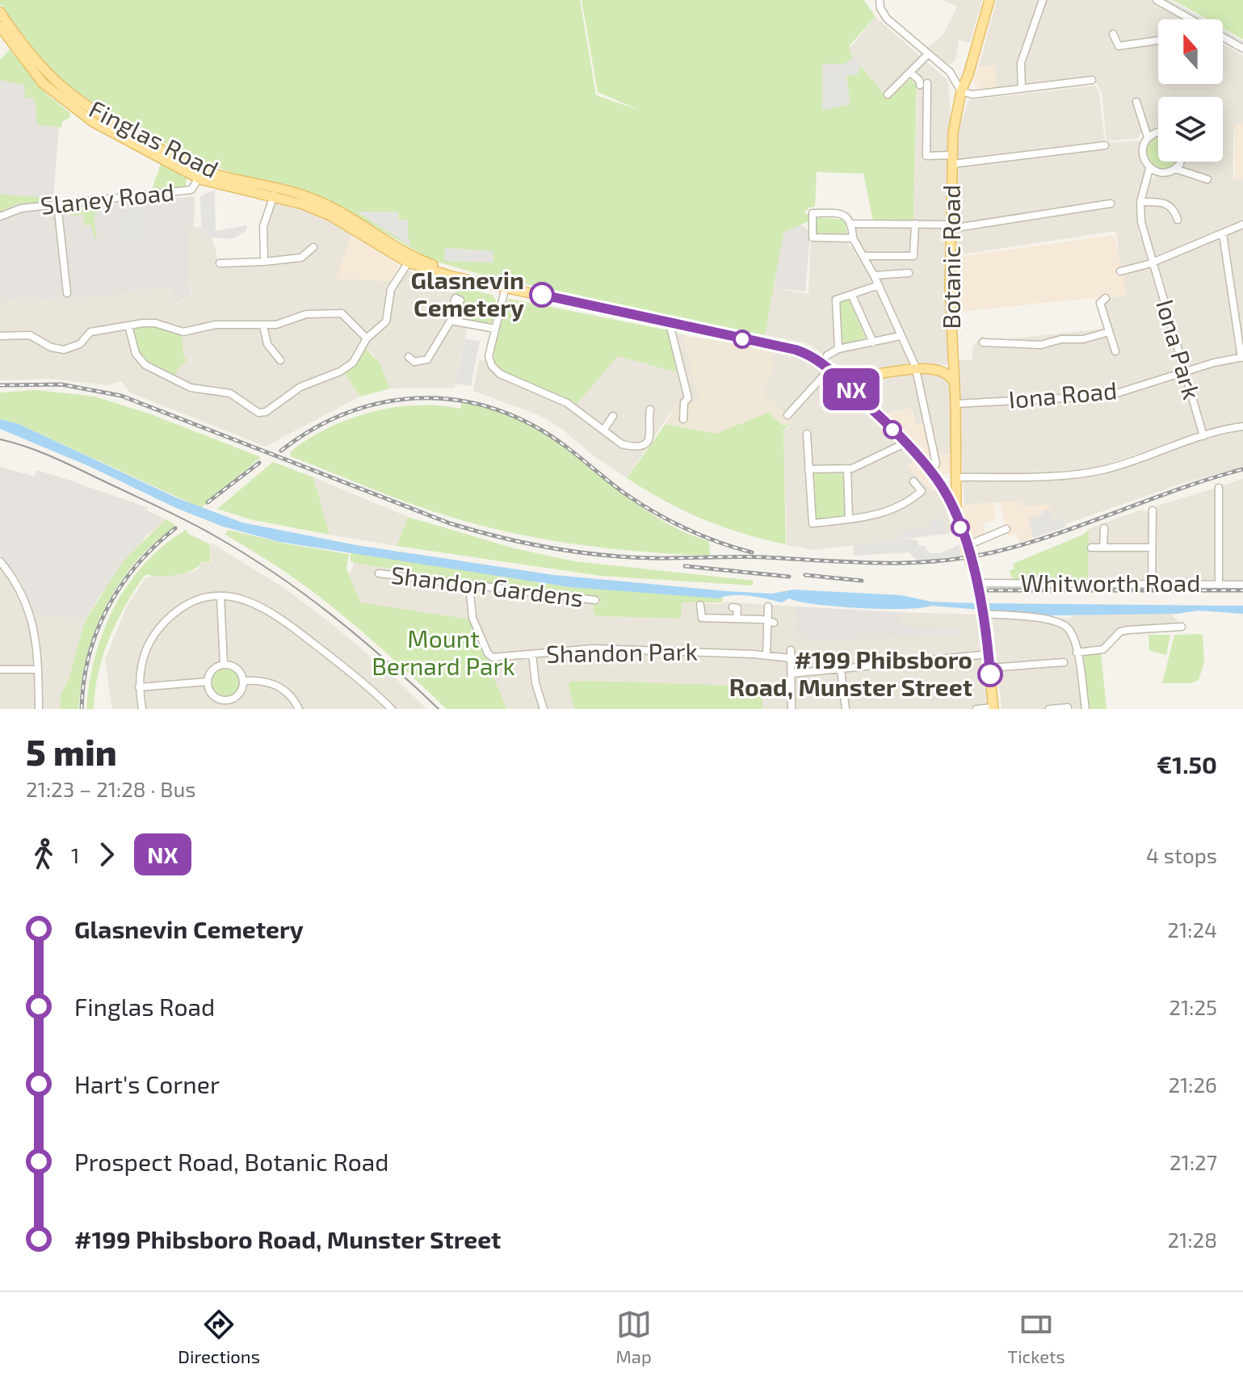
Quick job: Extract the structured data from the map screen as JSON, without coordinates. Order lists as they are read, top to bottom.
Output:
{
  "streets": {
    "main road": ["Finglas Road", "Botanic Road"],
    "street": [
      "Slaney Road",
      "Iona Park",
      "Iona Road",
      "Whitworth Road",
      "Shandon Gardens",
      "Shandon Park"
    ]
  },
  "crossings": [
    ["Finglas Road", "Slaney Road"],
    ["Finglas Road", "Botanic Road"],
    ["Botanic Road", "Iona Road"],
    ["Iona Park", "Iona Road"],
    ["Shandon Gardens", "Shandon Park"]
  ],
  "parks": ["Mount Bernard Park"],
  "places": ["Glasnevin Cemetery", "#199 Phibsboro Road, Munster Street"],
  "lines": ["bus line NX"],
  "north": "top",
  "page": {
    "on_map": "NX",
    "heading": ["5 min", "21:23 – 21:28 · Bus", "€1.50"],
    "legs": ["1", "NX", "4 stops"],
    "list": [
      {
        "name": "Glasnevin Cemetery",
        "value": "21:24"
      },
      {
        "name": "Finglas Road",
        "value": "21:25"
      },
      {
        "name": "Hart's Corner",
        "value": "21:26"
      },
      {
        "name": "Prospect Road, Botanic Road",
        "value": "21:27"
      },
      {
        "name": "#199 Phibsboro Road, Munster Street",
        "value": "21:28"
      }
    ],
    "tabs": ["Directions", "Map", "Tickets"]
  }
}
